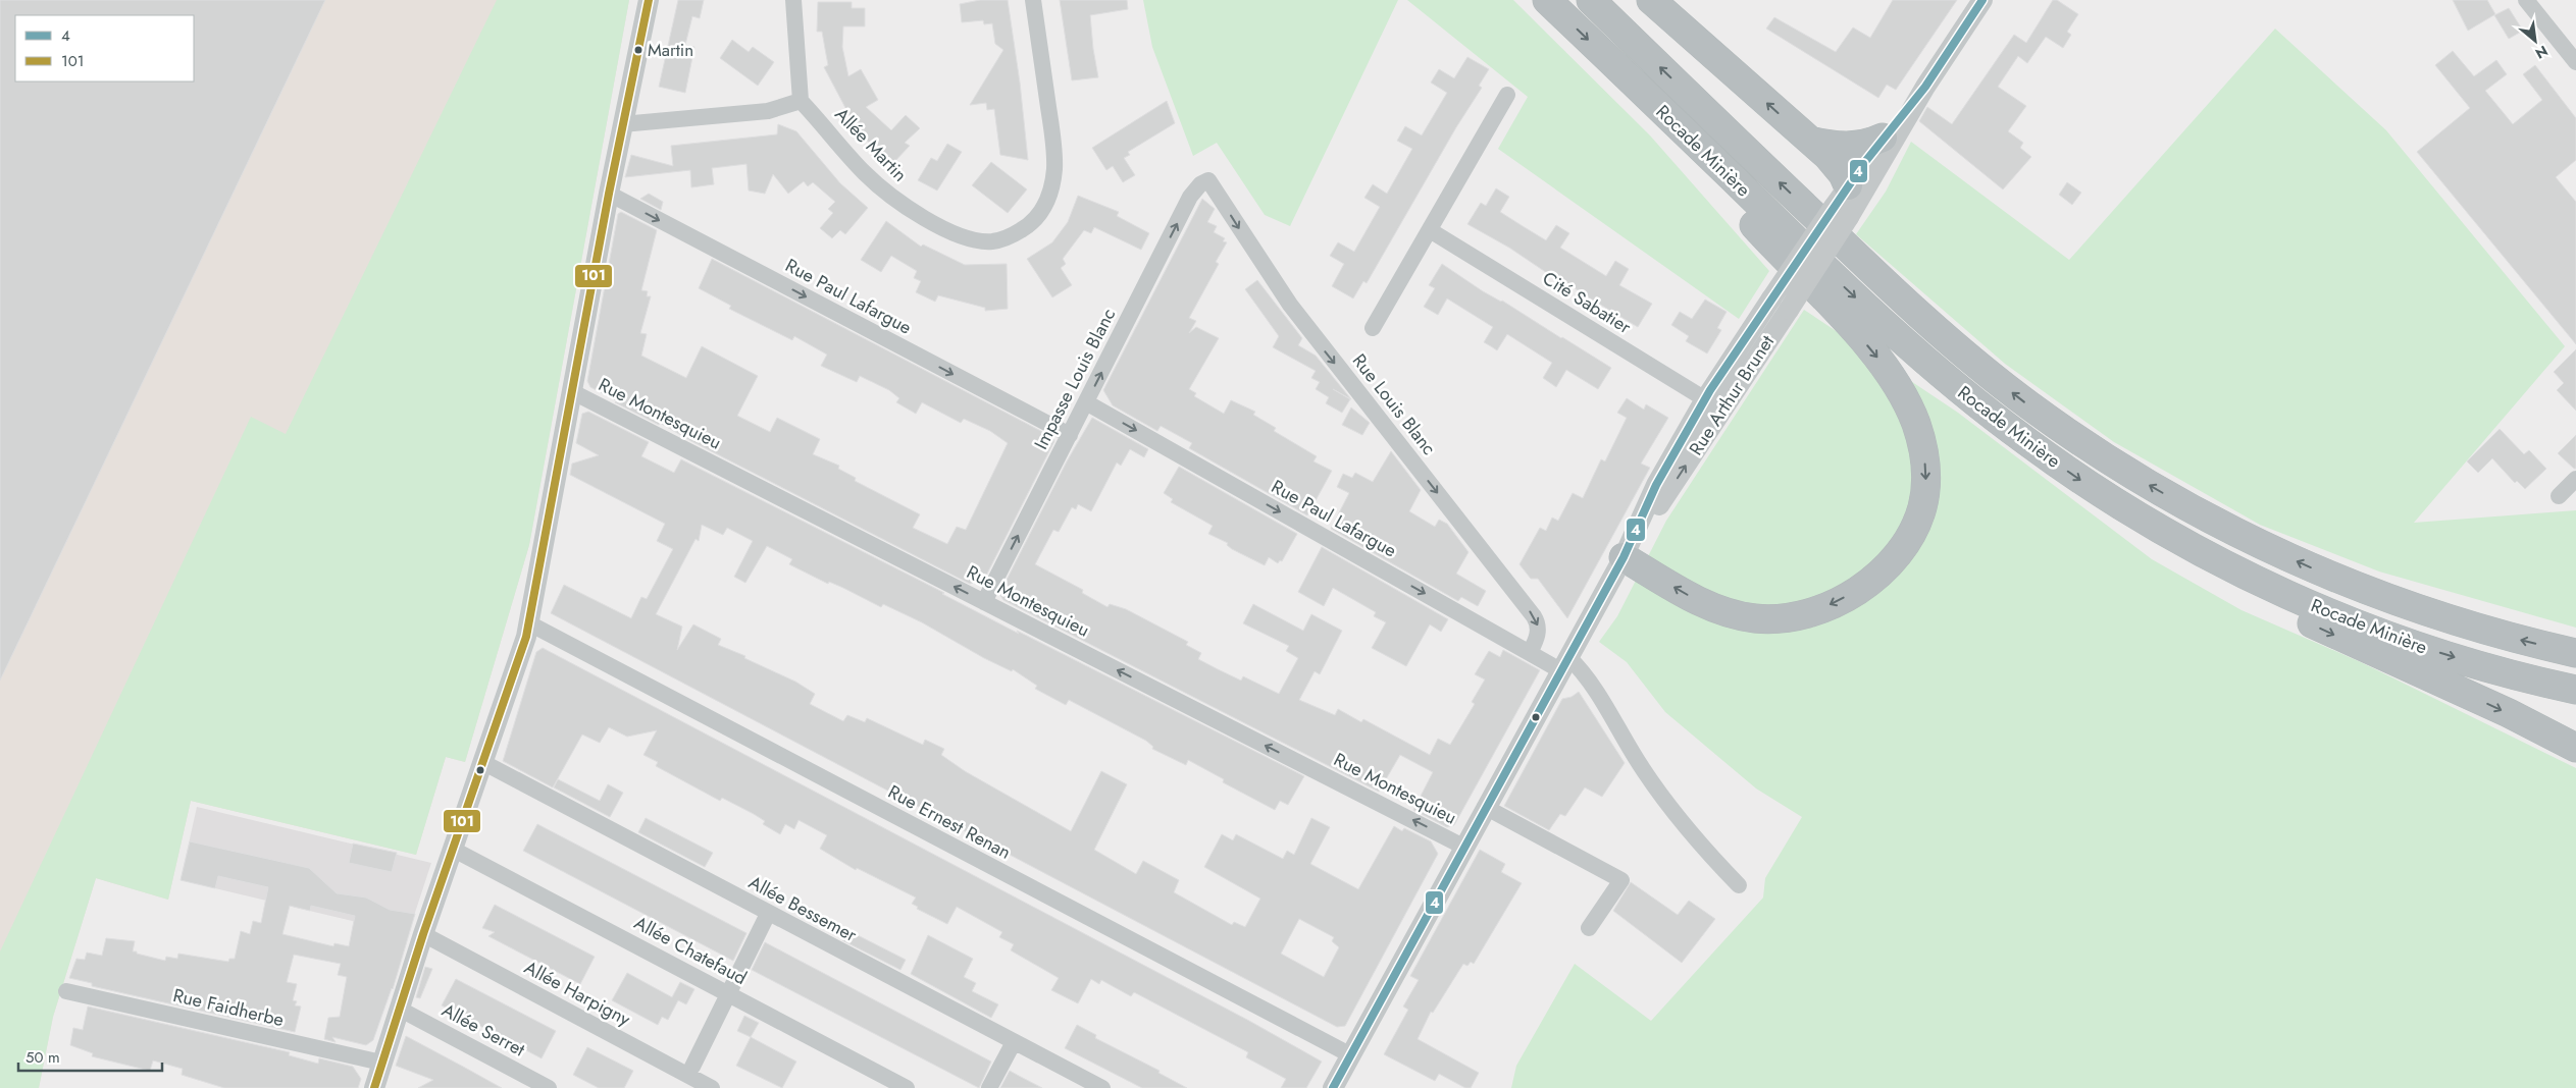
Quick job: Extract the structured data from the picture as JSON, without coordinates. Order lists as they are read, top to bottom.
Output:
{
  "streets": {
    "highway": ["Rocade Minière"],
    "street": [
      "Allée Martin",
      "Rue Paul Lafargue",
      "Cité Sabatier",
      "Impasse Louis Blanc",
      "Rue Arthur Brunet",
      "Rue Louis Blanc",
      "Rue Montesquieu",
      "Rue Ernest Renan",
      "Allée Bessemer",
      "Allée Chatefaud",
      "Allée Harpigny",
      "Rue Faidherbe",
      "Allée Serret"
    ]
  },
  "crossings": [
    ["Rue Paul Lafargue", "Impasse Louis Blanc"],
    ["Rue Paul Lafargue", "Rue Arthur Brunet"],
    ["Rue Paul Lafargue", "Rue Louis Blanc"],
    ["Cité Sabatier", "Rue Arthur Brunet"],
    ["Impasse Louis Blanc", "Rue Louis Blanc"],
    ["Impasse Louis Blanc", "Rue Montesquieu"],
    ["Rue Arthur Brunet", "Rue Montesquieu"],
    ["Rue Arthur Brunet", "Rue Ernest Renan"]
  ],
  "one_way": [
    "Rue Paul Lafargue",
    "Impasse Louis Blanc",
    "Rue Louis Blanc",
    "Rue Montesquieu"
  ],
  "places": ["Martin"],
  "lines": ["transit line 4", "transit line 101"],
  "legend": ["4", "101"],
  "scale_bar": "50 m",
  "north": "bottom right"
}
